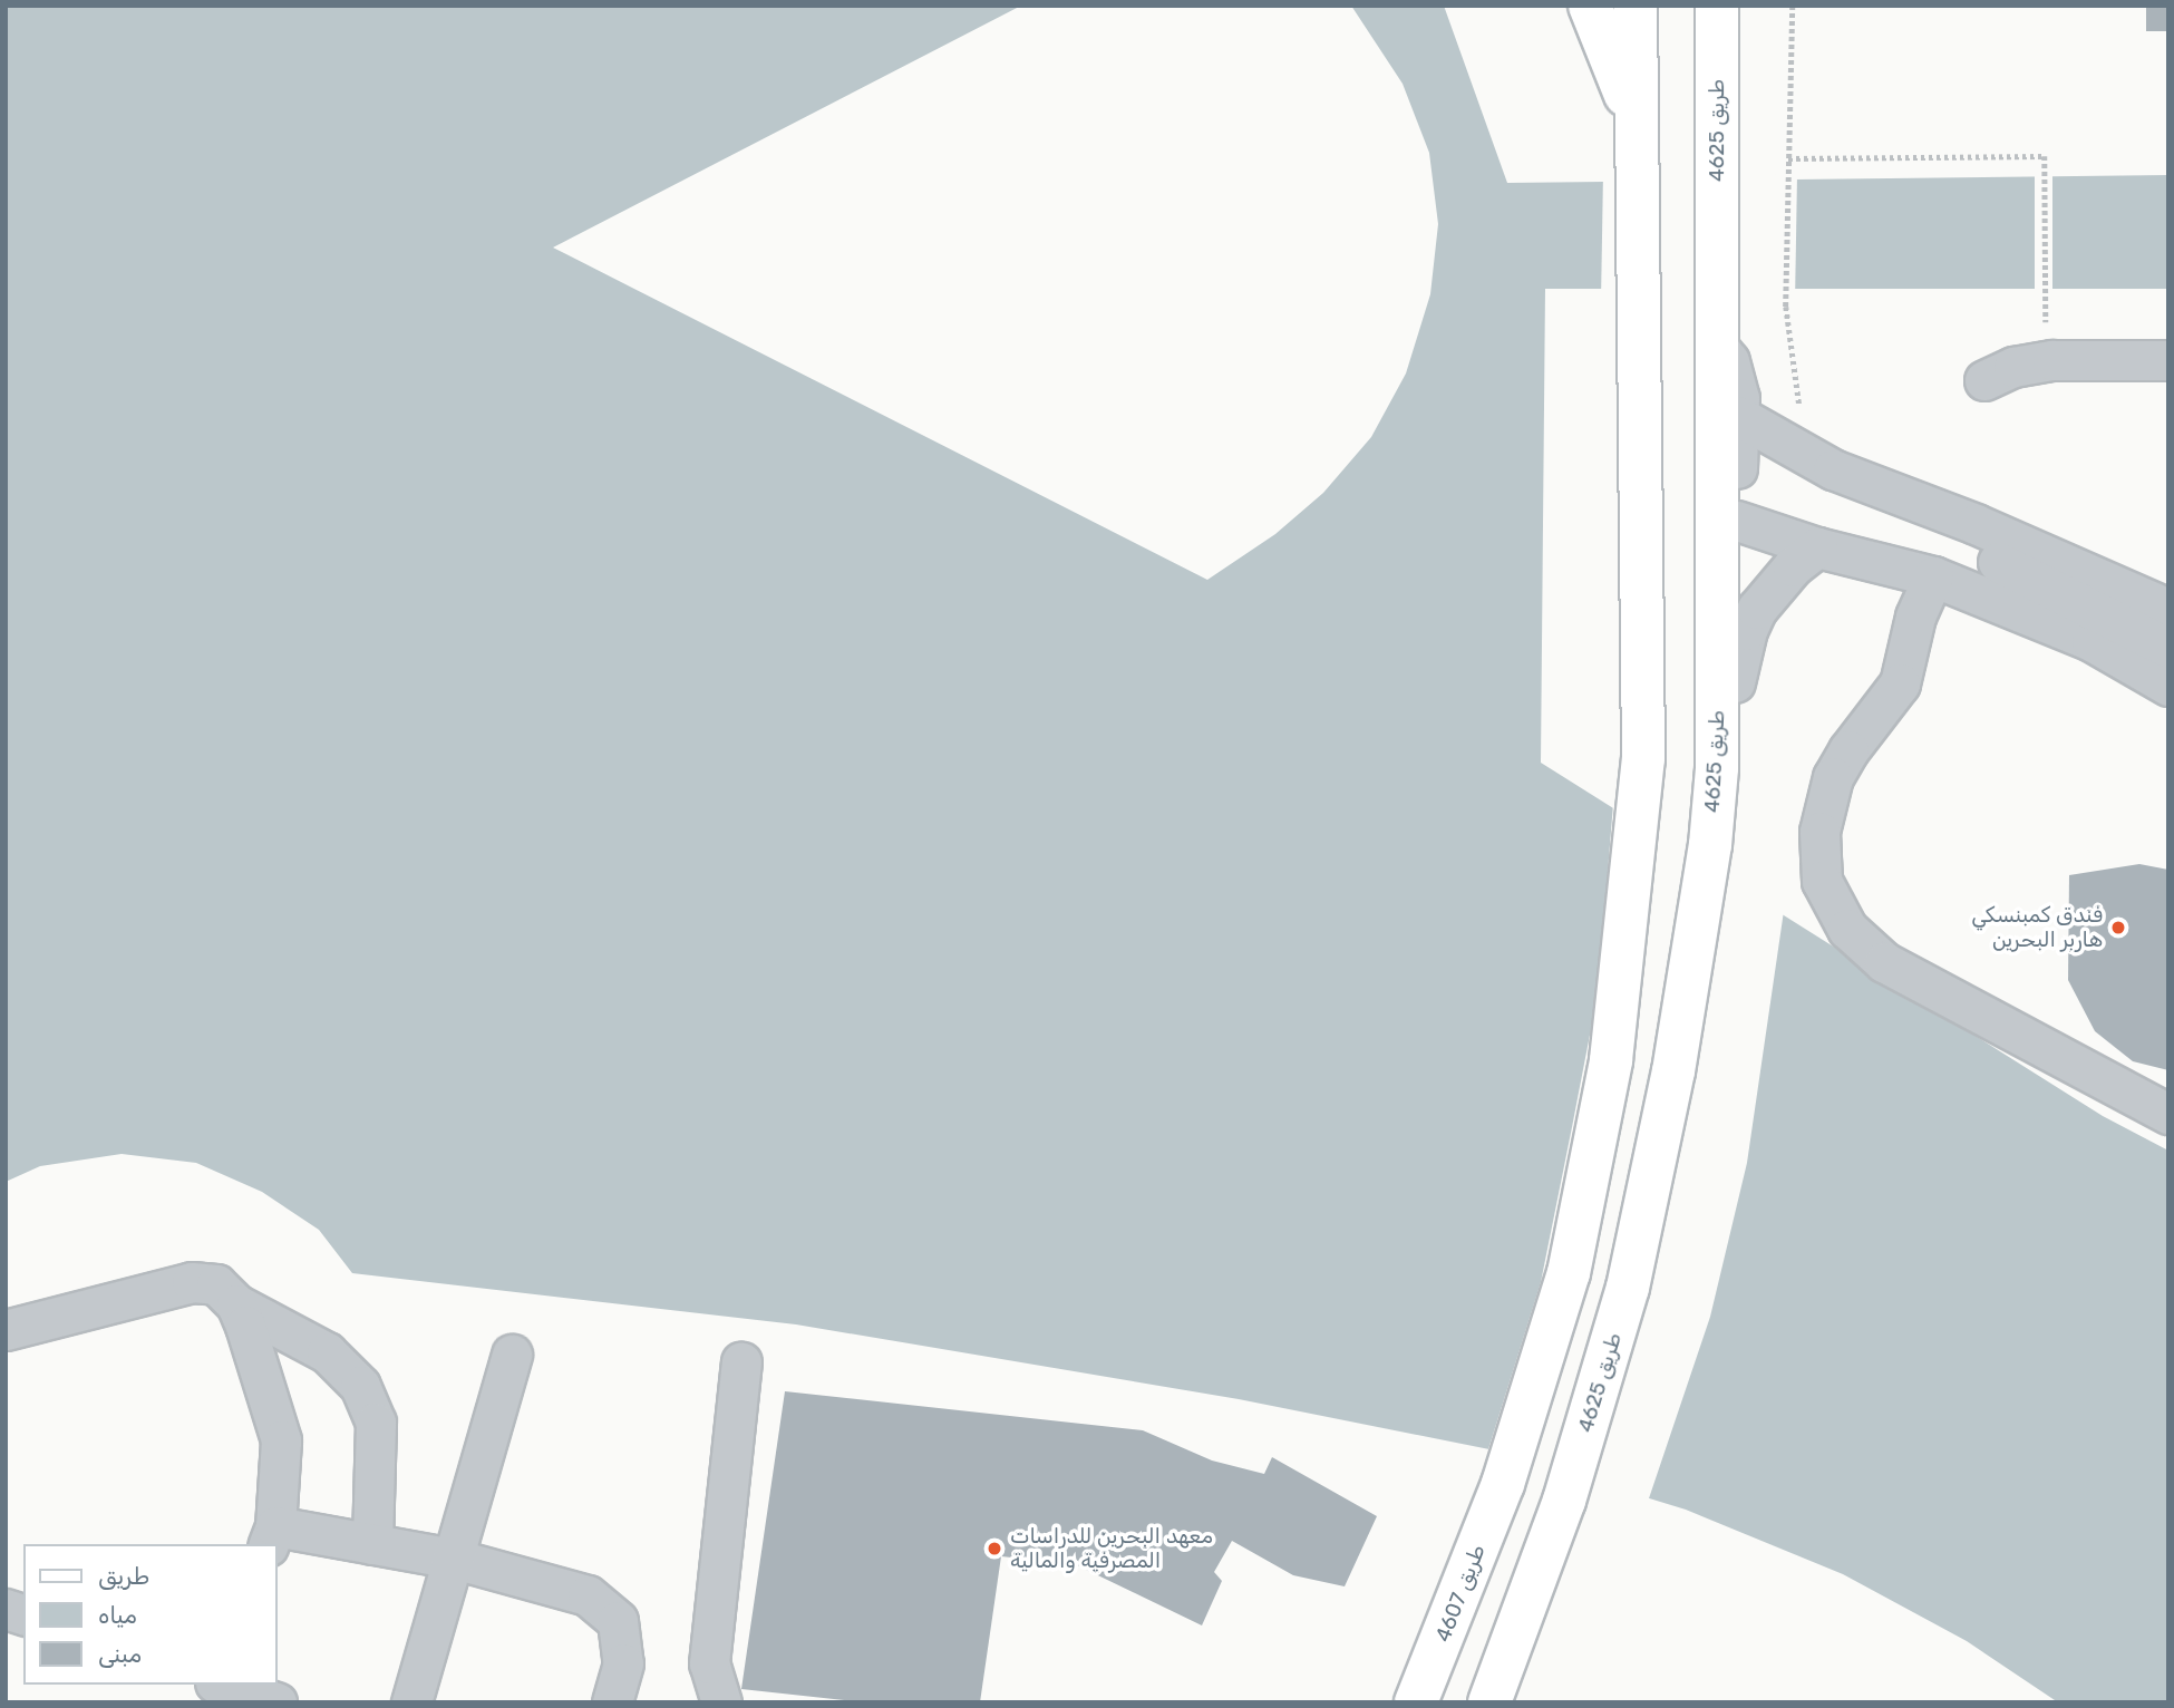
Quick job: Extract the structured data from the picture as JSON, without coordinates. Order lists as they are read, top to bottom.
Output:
{
  "streets": {
    "main road": ["طريق 4625", "طريق 4607"]
  },
  "places": ["فندق كمبنسكي هاربر البحرين", "معهد البحرين للدراسات المصرفية والمالية"],
  "legend": ["طريق", "مياه", "مبنى"]
}
